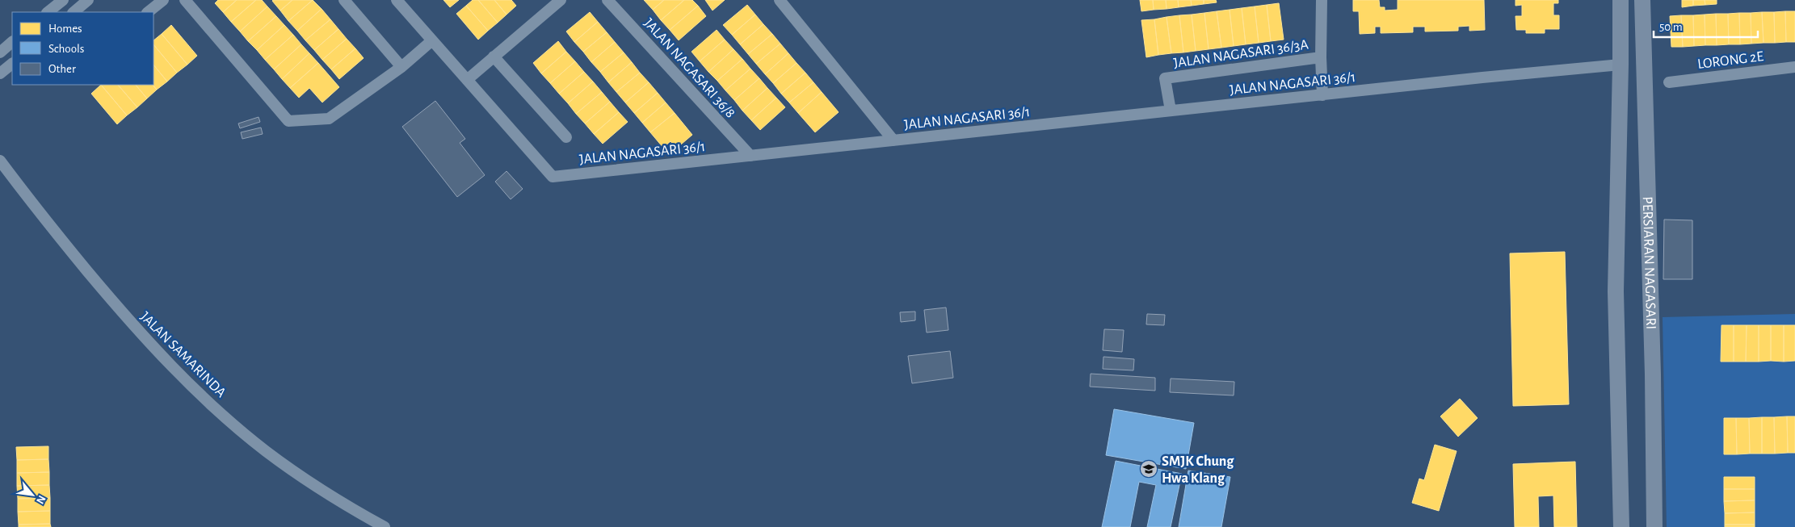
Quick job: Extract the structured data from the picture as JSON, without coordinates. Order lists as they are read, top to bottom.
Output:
{
  "streets": {
    "street": [
      "JALAN NAGASARI 36/3A",
      "LORONG 2E",
      "JALAN NAGASARI 36/8",
      "JALAN NAGASARI 36/1",
      "PERSIARAN NAGASARI",
      "JALAN SAMARINDA"
    ]
  },
  "crossings": [
    ["JALAN NAGASARI 36/3A", "JALAN NAGASARI 36/1"],
    ["JALAN NAGASARI 36/8", "JALAN NAGASARI 36/1"],
    ["JALAN NAGASARI 36/1", "PERSIARAN NAGASARI"]
  ],
  "places": {
    "school or university": ["SMJK Chung Hwa Klang"]
  },
  "legend": ["Homes", "Schools", "Other"],
  "scale_bar": "50 m",
  "north": "bottom right"
}
